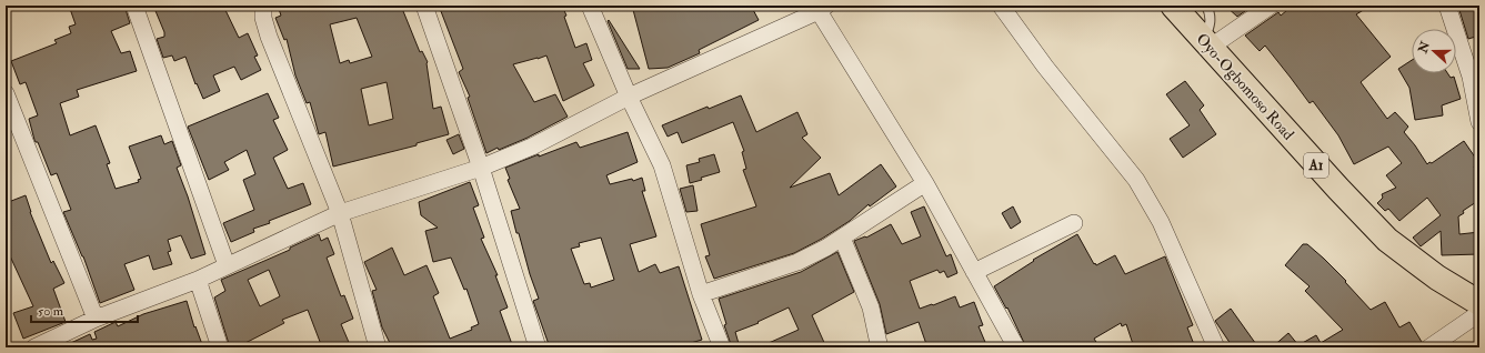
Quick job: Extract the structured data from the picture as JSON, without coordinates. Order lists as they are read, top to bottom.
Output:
{
  "streets": {
    "highway": ["Oyo-Ogbomoso Road", "A1"]
  },
  "scale_bar": "50 m",
  "north": "left"
}
